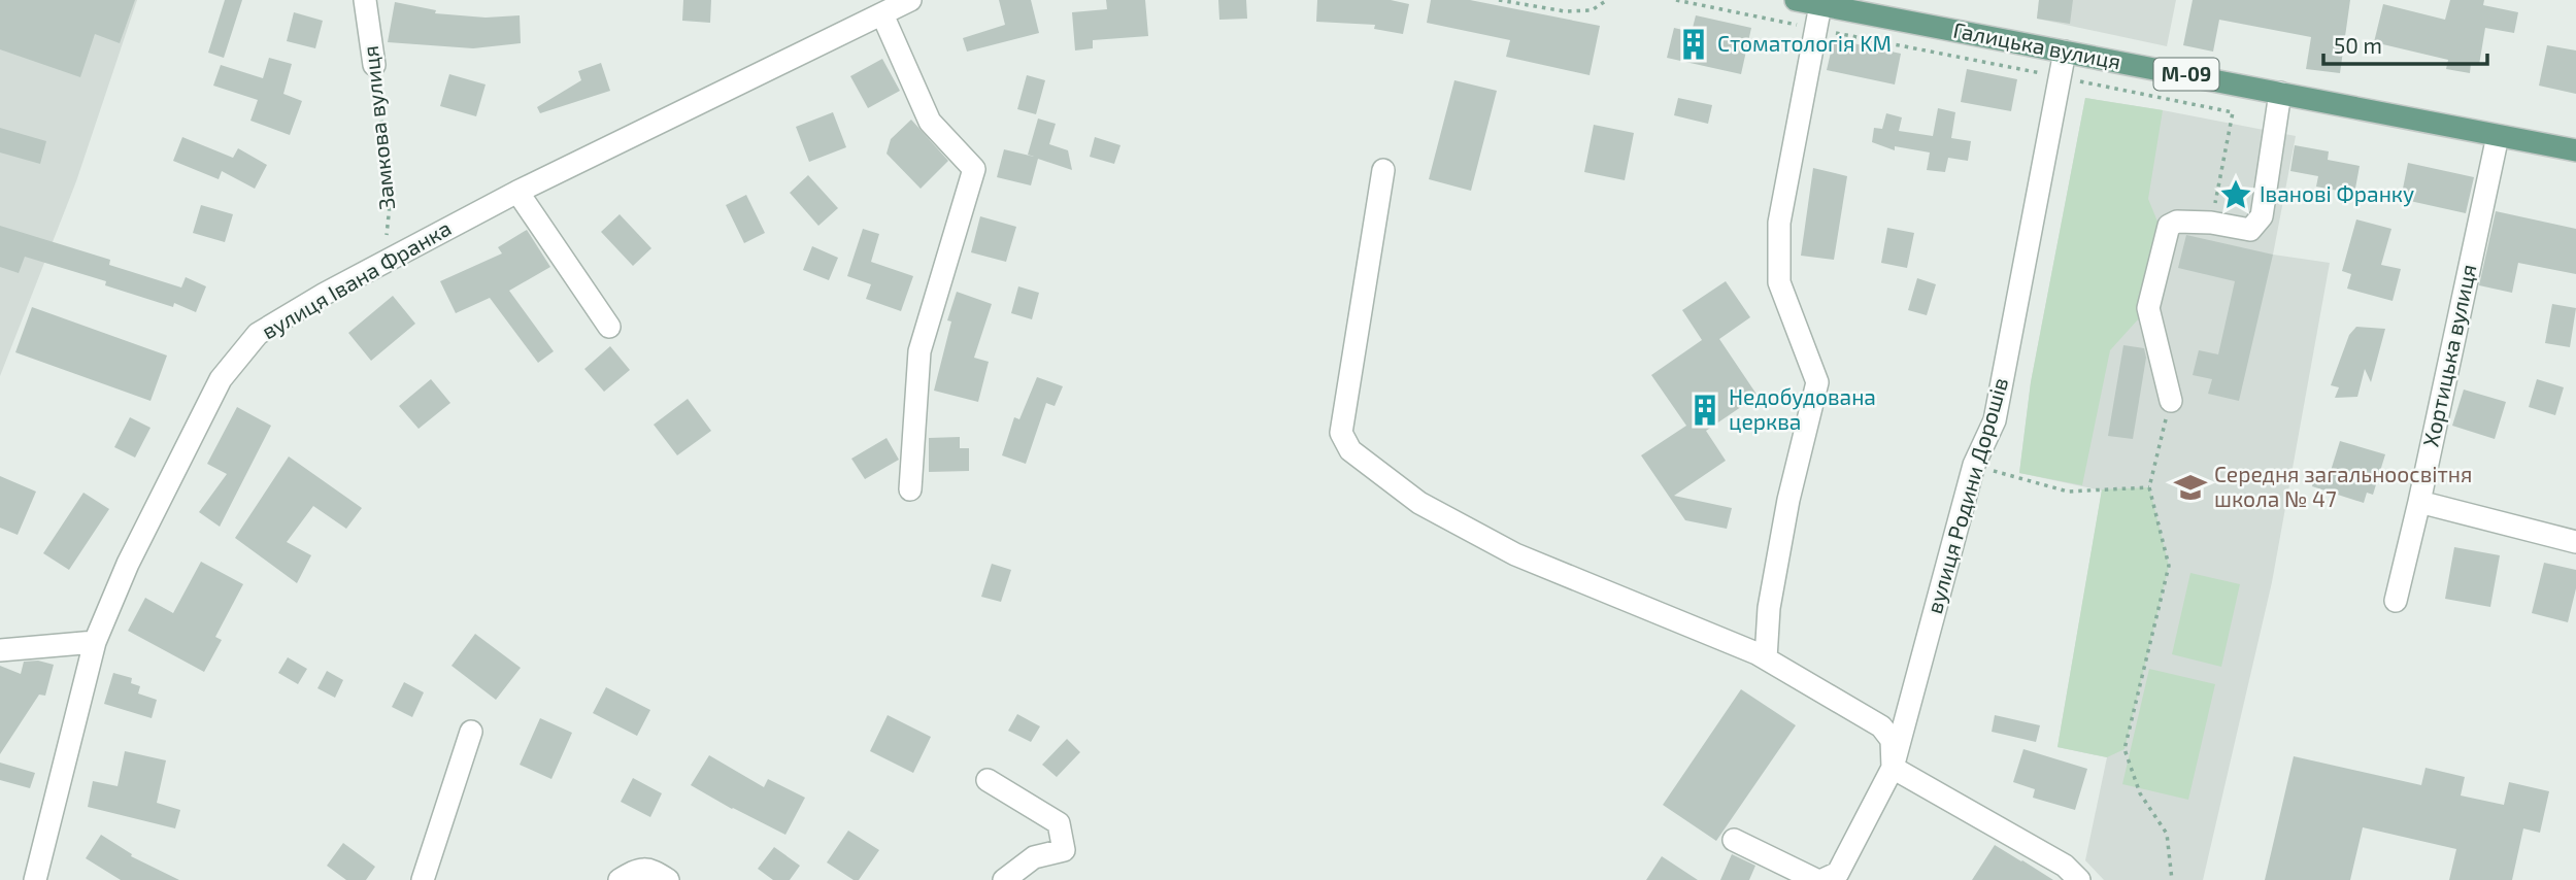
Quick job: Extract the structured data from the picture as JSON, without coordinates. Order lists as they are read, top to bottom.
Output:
{
  "streets": {
    "main road": ["Галицька вулиця", "М-09"],
    "street": [
      "Замкова вулиця",
      "вулиця Івана Франка",
      "Хортицька вулиця",
      "вулиця Родини Дорошів"
    ]
  },
  "crossings": [
    ["Галицька вулиця", "Хортицька вулиця"],
    ["Галицька вулиця", "вулиця Родини Дорошів"]
  ],
  "places": {
    "building": ["Стоматологія KM", "Недобудована церква"],
    "place": ["Іванові Франку"],
    "school or university": ["Середня загальноосвітня школа № 47"]
  },
  "scale_bar": "50 m"
}
